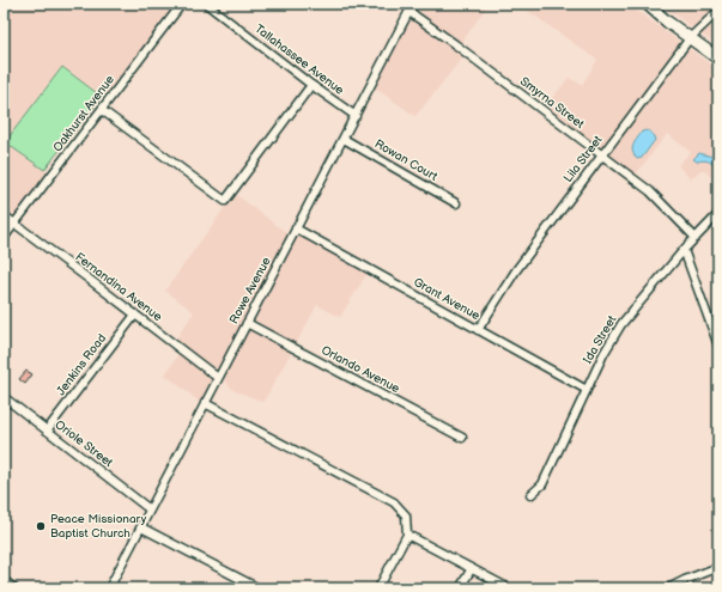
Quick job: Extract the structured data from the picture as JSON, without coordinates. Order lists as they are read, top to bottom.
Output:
{
  "streets": {
    "street": [
      "Tallahassee Avenue",
      "Smyrna Street",
      "Oakhurst Avenue",
      "Lila Street",
      "Rowan Court",
      "Fernandina Avenue",
      "Rowe Avenue",
      "Grant Avenue",
      "Ida Street",
      "Jenkins Road",
      "Orlando Avenue",
      "Oriole Street"
    ]
  },
  "crossings": [
    ["Tallahassee Avenue", "Rowe Avenue"],
    ["Smyrna Street", "Lila Street"],
    ["Smyrna Street", "Rowe Avenue"],
    ["Smyrna Street", "Ida Street"],
    ["Oakhurst Avenue", "Fernandina Avenue"],
    ["Lila Street", "Grant Avenue"],
    ["Rowan Court", "Rowe Avenue"],
    ["Fernandina Avenue", "Rowe Avenue"],
    ["Fernandina Avenue", "Jenkins Road"],
    ["Rowe Avenue", "Grant Avenue"],
    ["Rowe Avenue", "Orlando Avenue"],
    ["Rowe Avenue", "Oriole Street"],
    ["Grant Avenue", "Ida Street"],
    ["Jenkins Road", "Oriole Street"]
  ],
  "places": ["Peace Missionary Baptist Church"]
}
